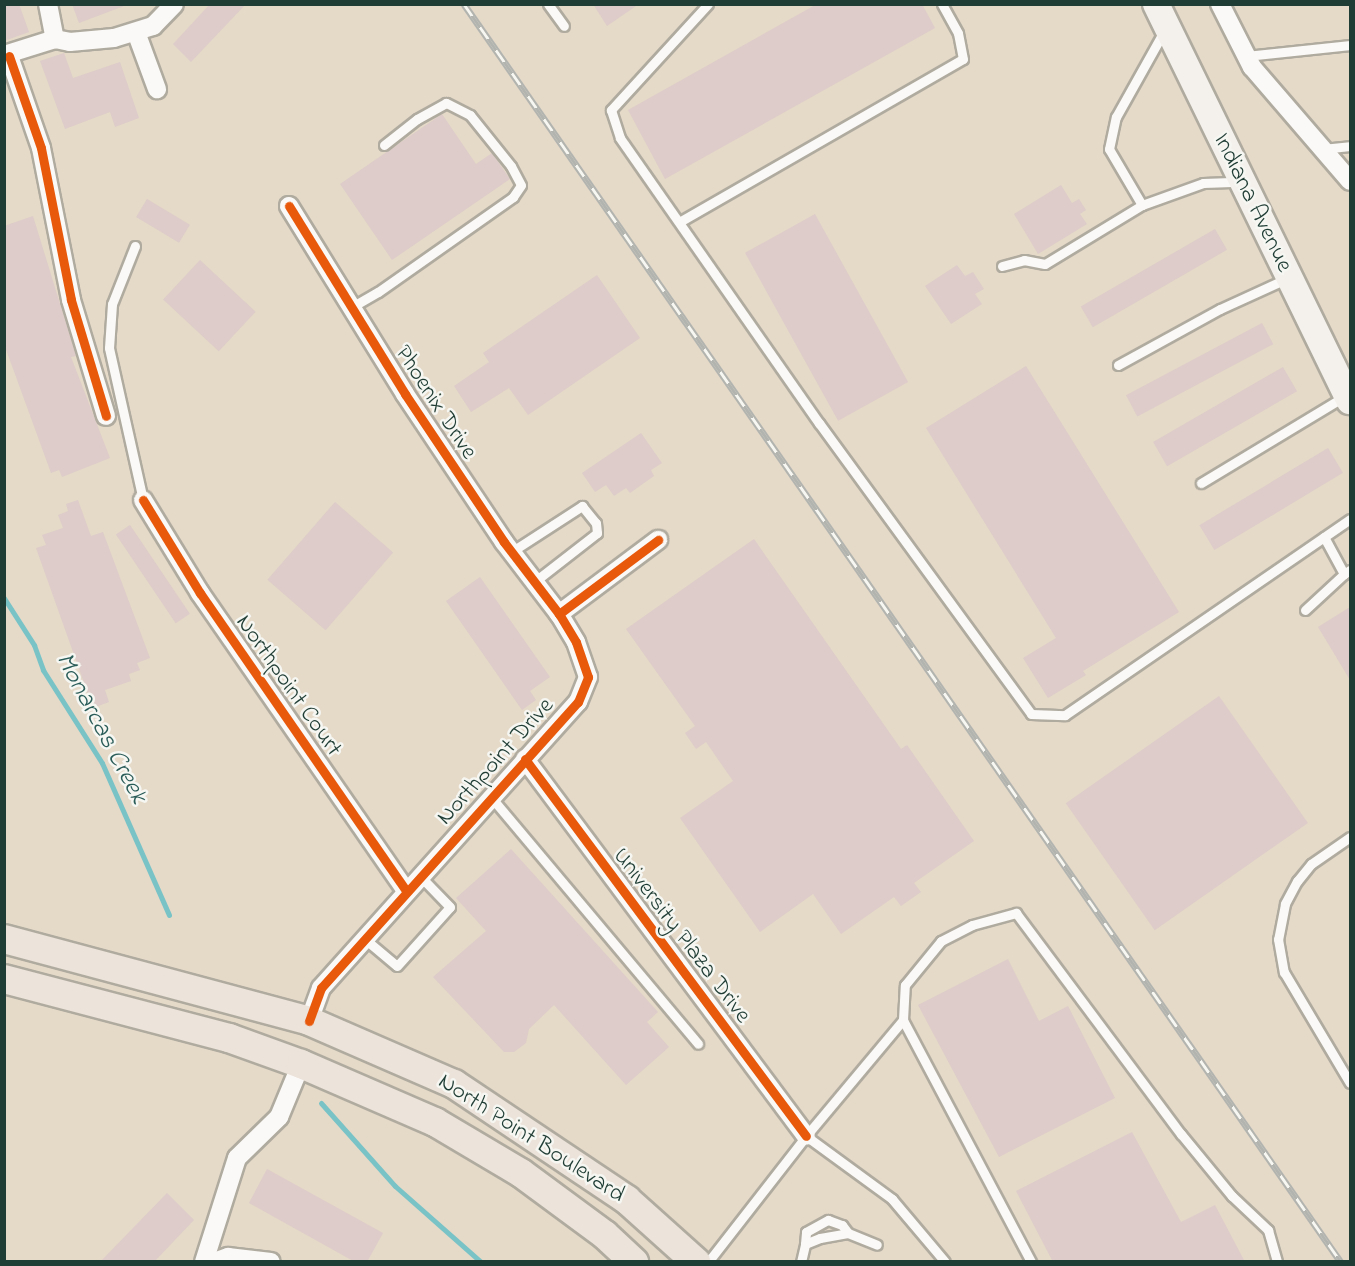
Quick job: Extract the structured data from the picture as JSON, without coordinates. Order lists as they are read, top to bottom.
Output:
{
  "streets": {
    "main road": ["Indiana Avenue", "North Point Boulevard"],
    "street": [
      "Phoenix Drive",
      "Northpoint Court",
      "Northpoint Drive",
      "University Plaza Drive"
    ]
  },
  "crossings": [
    ["Phoenix Drive", "Northpoint Drive"],
    ["Northpoint Court", "Northpoint Drive"],
    ["Northpoint Drive", "University Plaza Drive"],
    ["Northpoint Drive", "North Point Boulevard"]
  ],
  "water": ["Monarcas Creek"]
}
